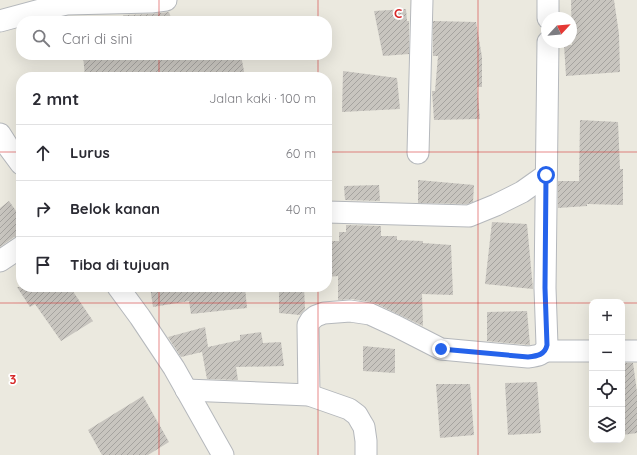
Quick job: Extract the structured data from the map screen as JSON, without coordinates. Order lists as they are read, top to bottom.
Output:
{
  "north": "top right",
  "page": {
    "search": "Cari di sini",
    "heading": ["2 mnt", "Jalan kaki · 100 m"],
    "list": [
      ["Lurus", "60 m"],
      ["Belok kanan", "40 m"],
      "Tiba di tujuan"
    ],
    "map_buttons": ["+", "−"]
  },
  "grid": {
    "columns": ["C"],
    "rows": ["3"]
  }
}
